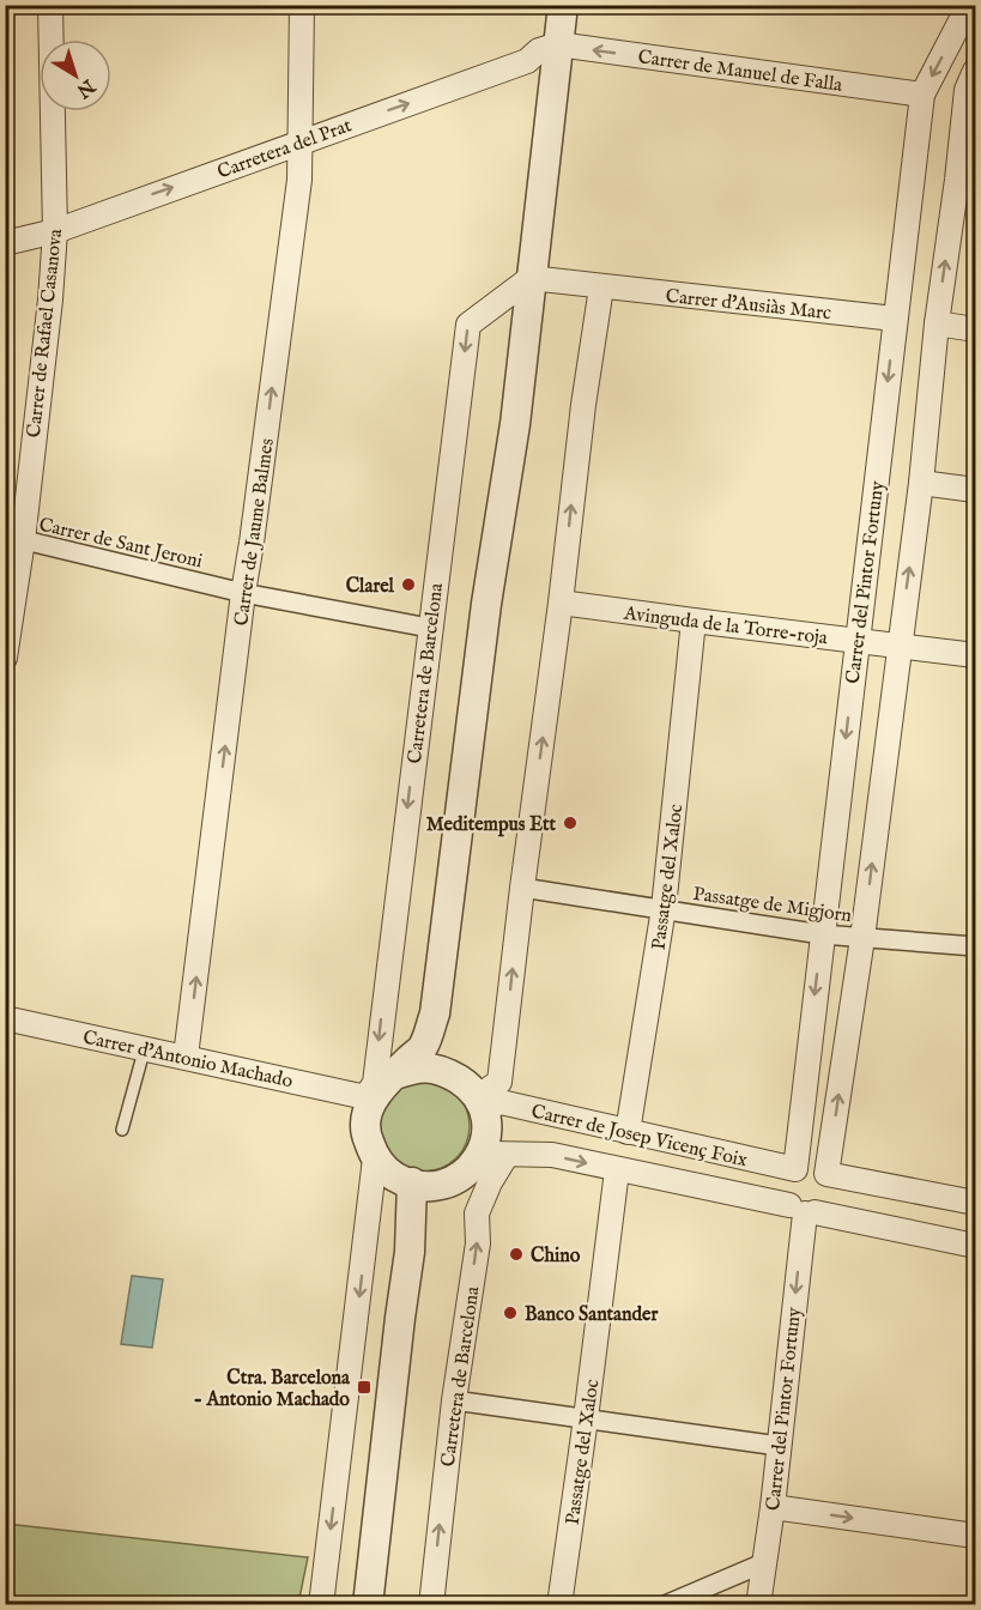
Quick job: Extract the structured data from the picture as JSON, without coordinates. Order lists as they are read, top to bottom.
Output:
{
  "streets": {
    "street": [
      "Carrer de Manuel de Falla",
      "Carretera del Prat",
      "Carrer d'Ausiàs Marc",
      "Carrer de Rafael Casanova",
      "Carrer de Jaume Balmes",
      "Carrer de Sant Jeroni",
      "Carrer del Pintor Fortuny",
      "Avinguda de la Torre-roja",
      "Carretera de Barcelona",
      "Passatge del Xaloc",
      "Passatge de Migjorn",
      "Carrer d'Antonio Machado",
      "Carrer de Josep Vicenç Foix"
    ]
  },
  "crossings": [
    ["Carrer de Manuel de Falla", "Carretera del Prat"],
    ["Carrer de Manuel de Falla", "Carrer del Pintor Fortuny"],
    ["Carretera del Prat", "Carrer de Rafael Casanova"],
    ["Carretera del Prat", "Carrer de Jaume Balmes"],
    ["Carrer d'Ausiàs Marc", "Carrer del Pintor Fortuny"],
    ["Carrer d'Ausiàs Marc", "Carretera de Barcelona"],
    ["Carrer de Rafael Casanova", "Carrer de Sant Jeroni"],
    ["Carrer de Jaume Balmes", "Carrer de Sant Jeroni"],
    ["Carrer de Jaume Balmes", "Carrer d'Antonio Machado"],
    ["Carrer de Sant Jeroni", "Carretera de Barcelona"],
    ["Carrer del Pintor Fortuny", "Avinguda de la Torre-roja"],
    ["Carrer del Pintor Fortuny", "Passatge de Migjorn"],
    ["Carrer del Pintor Fortuny", "Carrer de Josep Vicenç Foix"],
    ["Avinguda de la Torre-roja", "Passatge del Xaloc"],
    ["Carretera de Barcelona", "Carrer d'Antonio Machado"],
    ["Carretera de Barcelona", "Carrer de Josep Vicenç Foix"],
    ["Passatge del Xaloc", "Passatge de Migjorn"],
    ["Passatge del Xaloc", "Carrer de Josep Vicenç Foix"],
    ["Carrer d'Antonio Machado", "Carrer de Josep Vicenç Foix"]
  ],
  "one_way": ["Carrer de Manuel de Falla", "Carretera del Prat", "Carrer de Jaume Balmes"],
  "places": {
    "other": [
      "Clarel",
      "Meditempus Ett",
      "Chino",
      "Banco Santander"
    ],
    "transit": ["Ctra. Barcelona - Antonio Machado"]
  },
  "north": "bottom right"
}
